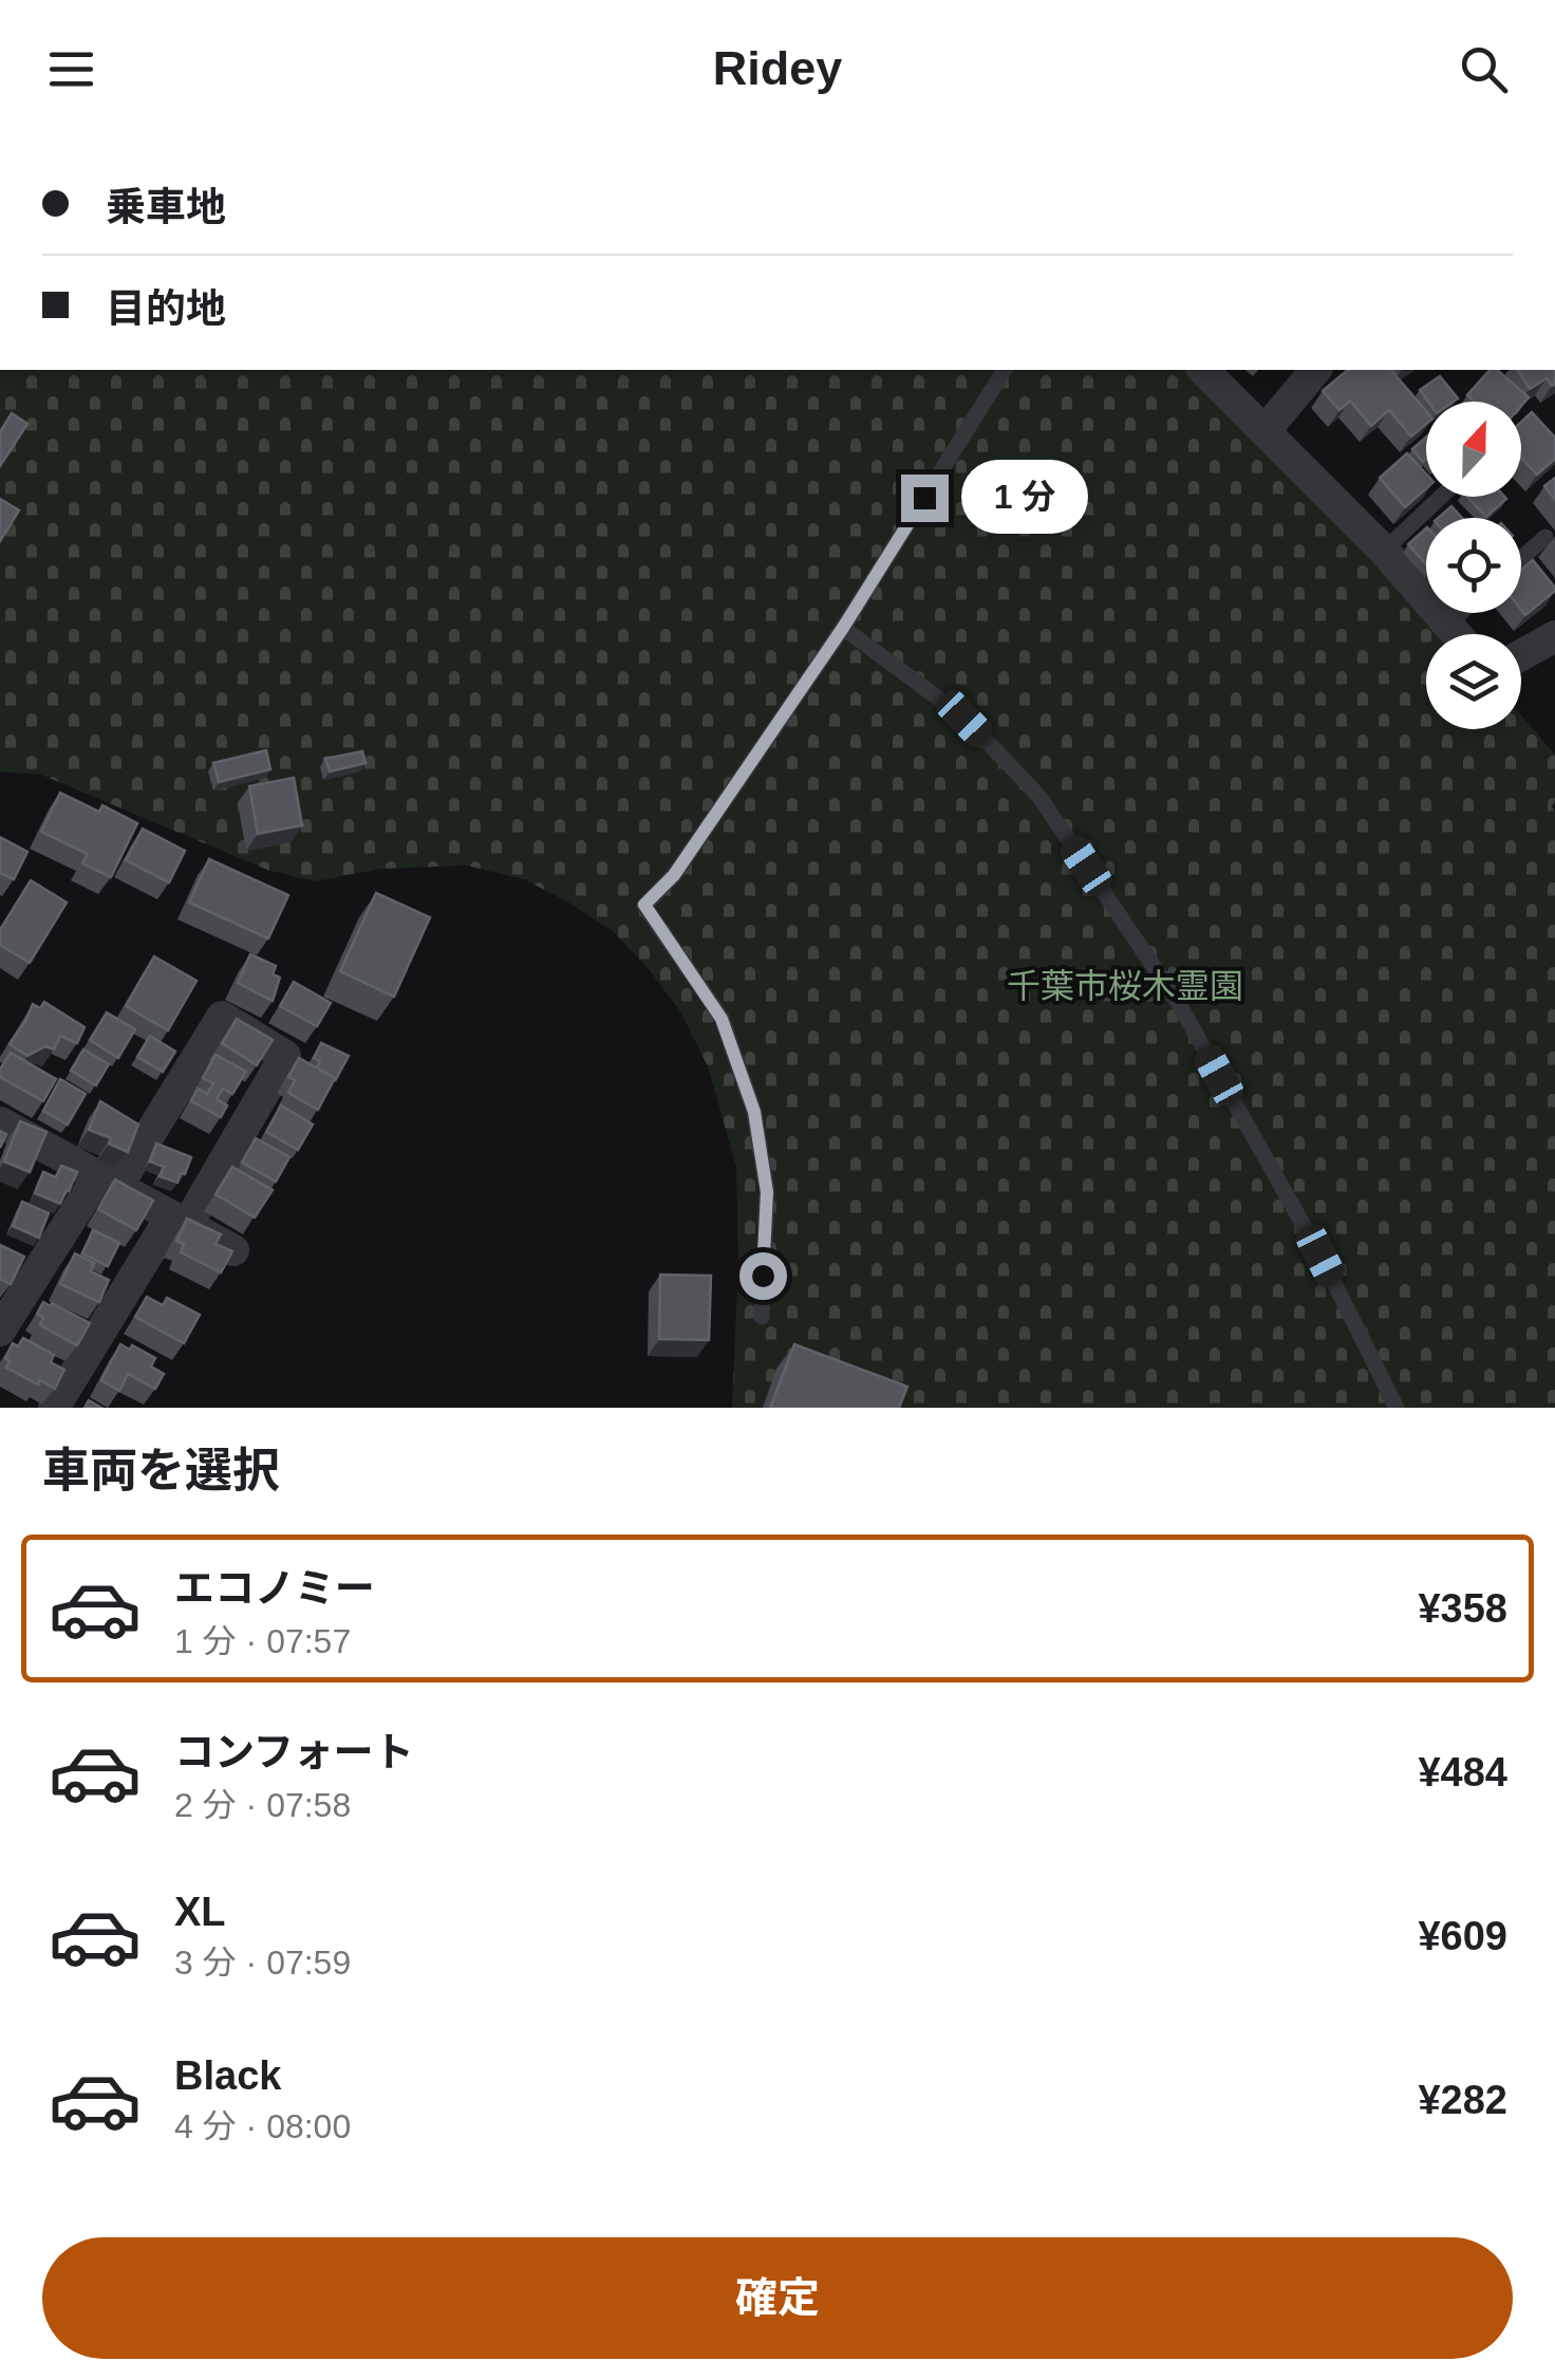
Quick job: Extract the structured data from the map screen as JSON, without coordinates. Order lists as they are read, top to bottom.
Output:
{
  "parks": ["千葉市桜木霊園"],
  "north": "top",
  "page": {
    "header": "Ridey",
    "banner": ["乗車地", "目的地"],
    "bubble": "1 分",
    "heading": "車両を選択",
    "list": [
      {
        "name": "エコノミー",
        "note": "1 分 · 07:57",
        "value": "¥358"
      },
      {
        "name": "コンフォート",
        "note": "2 分 · 07:58",
        "value": "¥484"
      },
      {
        "name": "XL",
        "note": "3 分 · 07:59",
        "value": "¥609"
      },
      {
        "name": "Black",
        "note": "4 分 · 08:00",
        "value": "¥282"
      }
    ],
    "buttons": "確定"
  }
}
